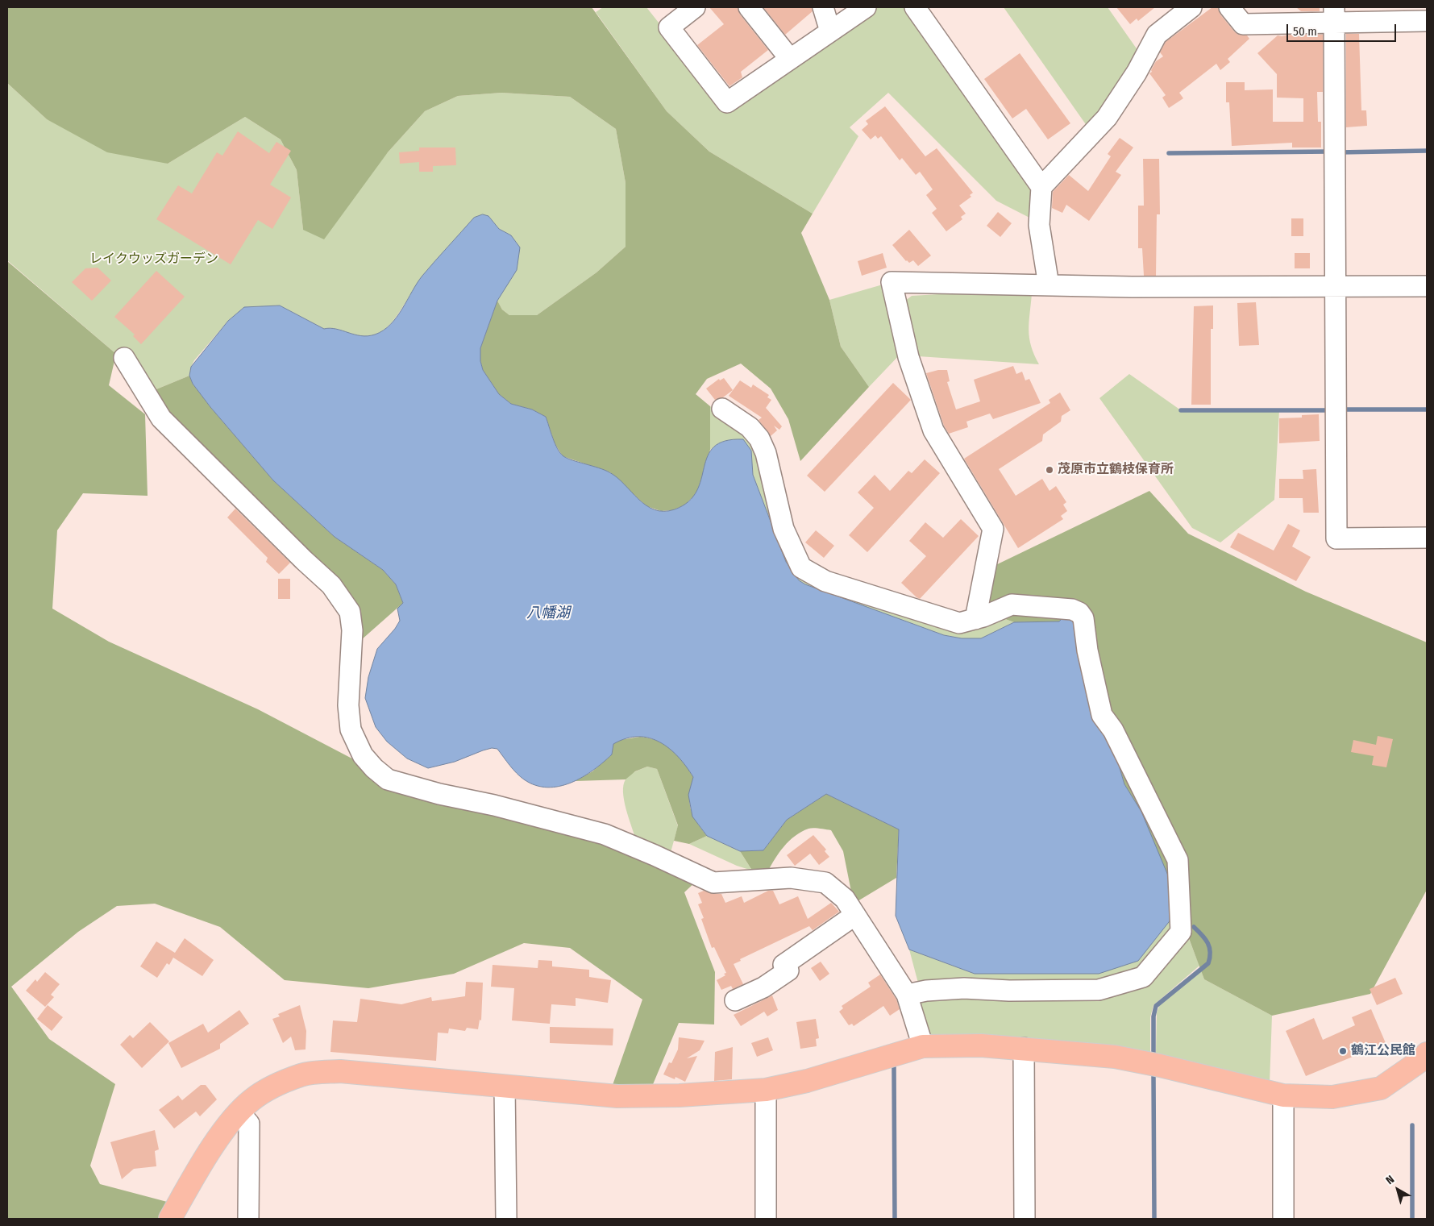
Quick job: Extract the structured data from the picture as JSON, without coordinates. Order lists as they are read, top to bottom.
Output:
{
  "water": ["八幡湖"],
  "parks": ["レイクウッズガーデン"],
  "places": ["茂原市立鶴枝保育所", "鶴江公民館"],
  "scale_bar": "50 m",
  "north": "top left"
}
